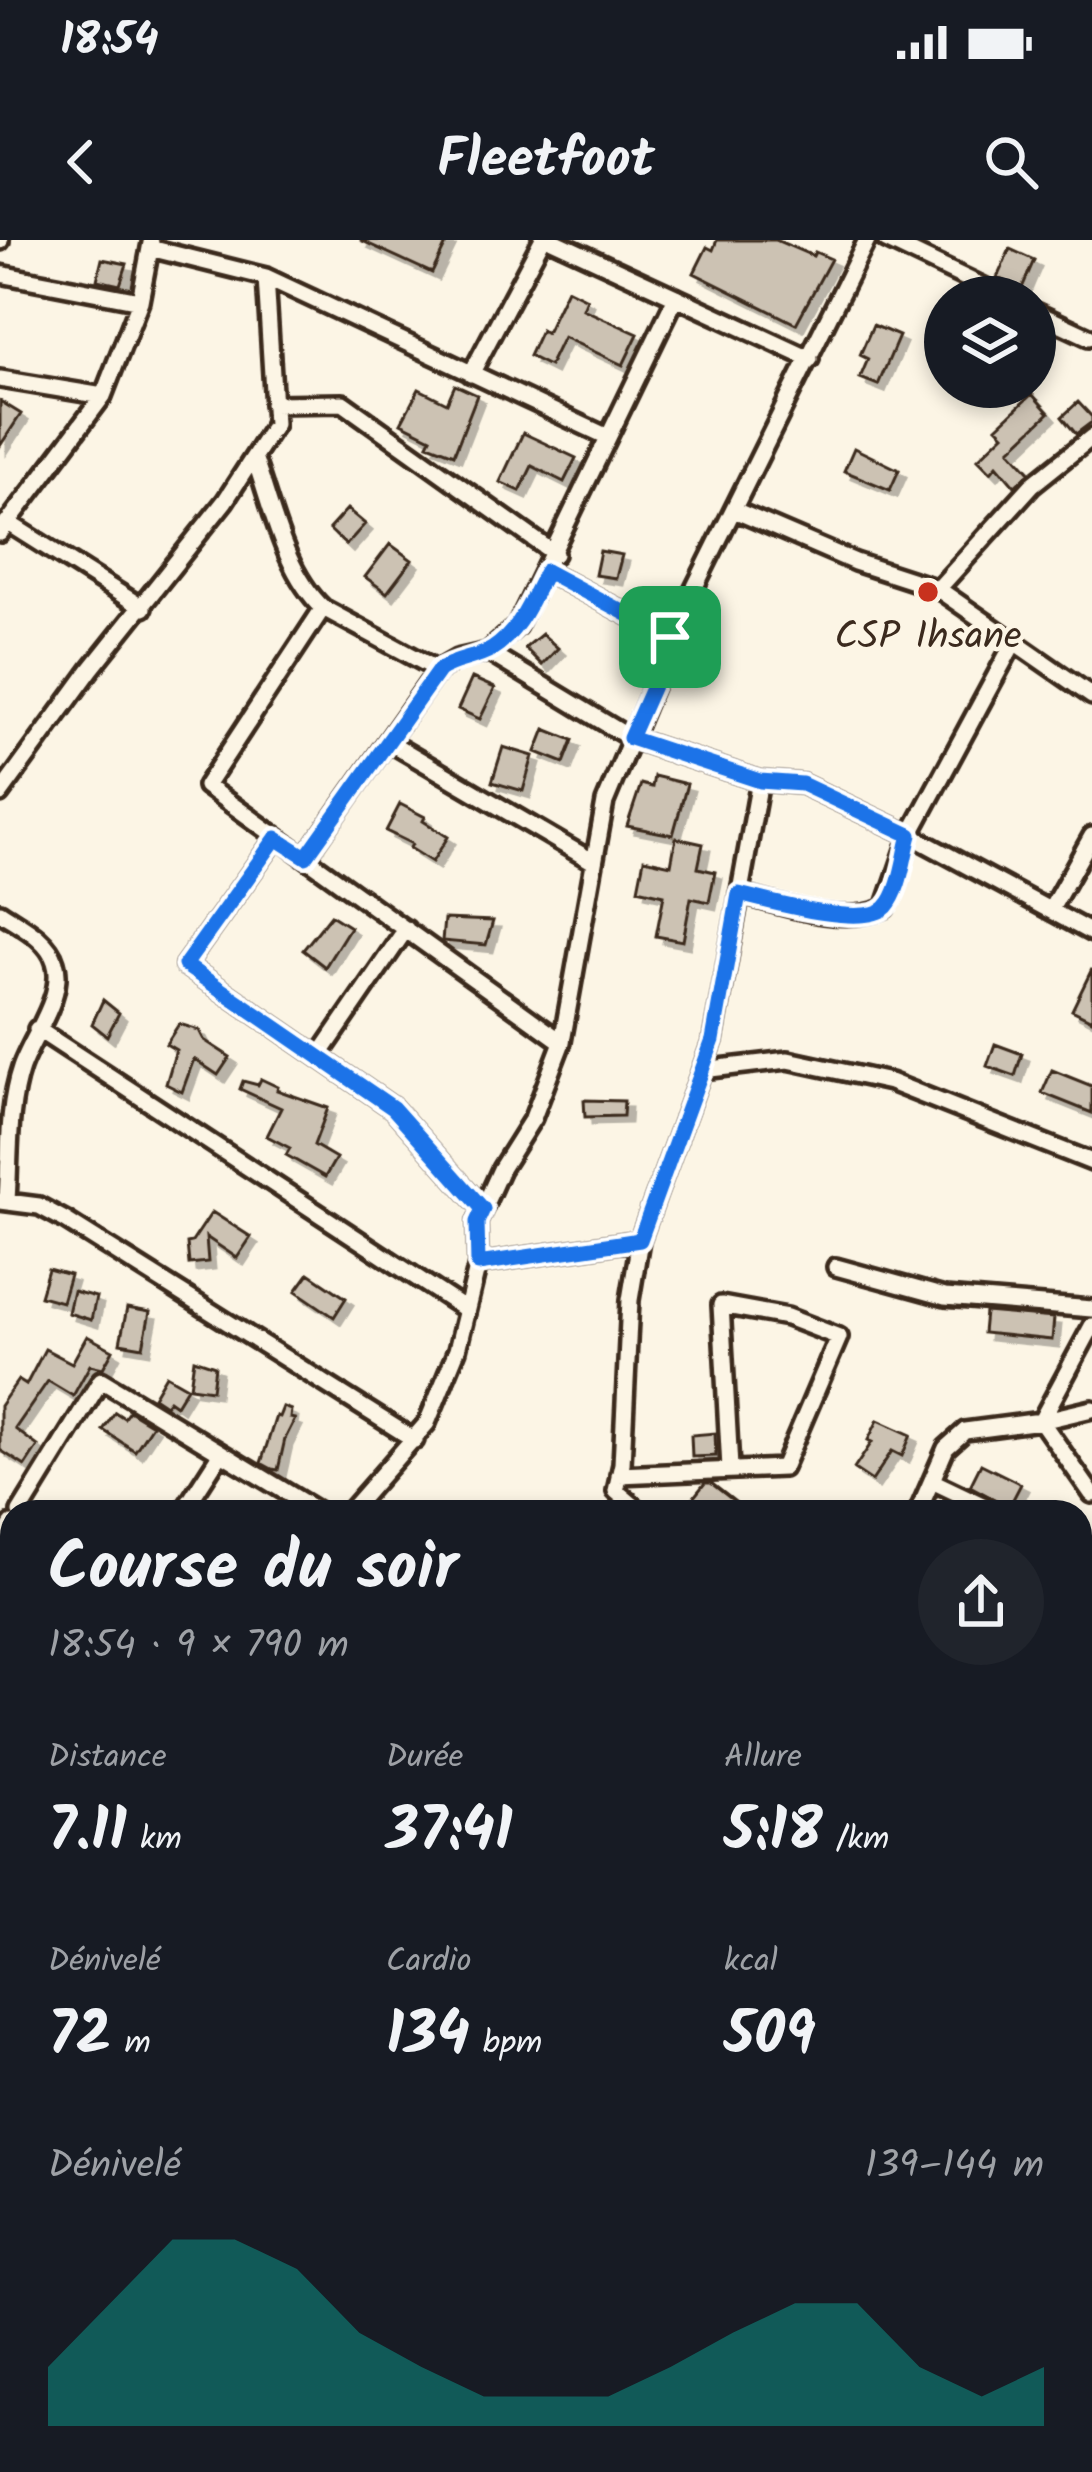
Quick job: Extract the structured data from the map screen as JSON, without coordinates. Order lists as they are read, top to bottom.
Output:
{
  "places": ["CSP Ihsane"],
  "page": {
    "status": "18:54",
    "header": "Fleetfoot",
    "heading": ["Course du soir", "18:54 · 9 × 790 m"],
    "stats": [
      ["Distance", "7.11 km"],
      ["Durée", "37:41"],
      ["Allure", "5:18 /km"],
      ["Dénivelé", "72 m"],
      ["Cardio", "134 bpm"],
      ["kcal", "509"]
    ],
    "chart": ["Dénivelé", "139–144 m"]
  }
}
